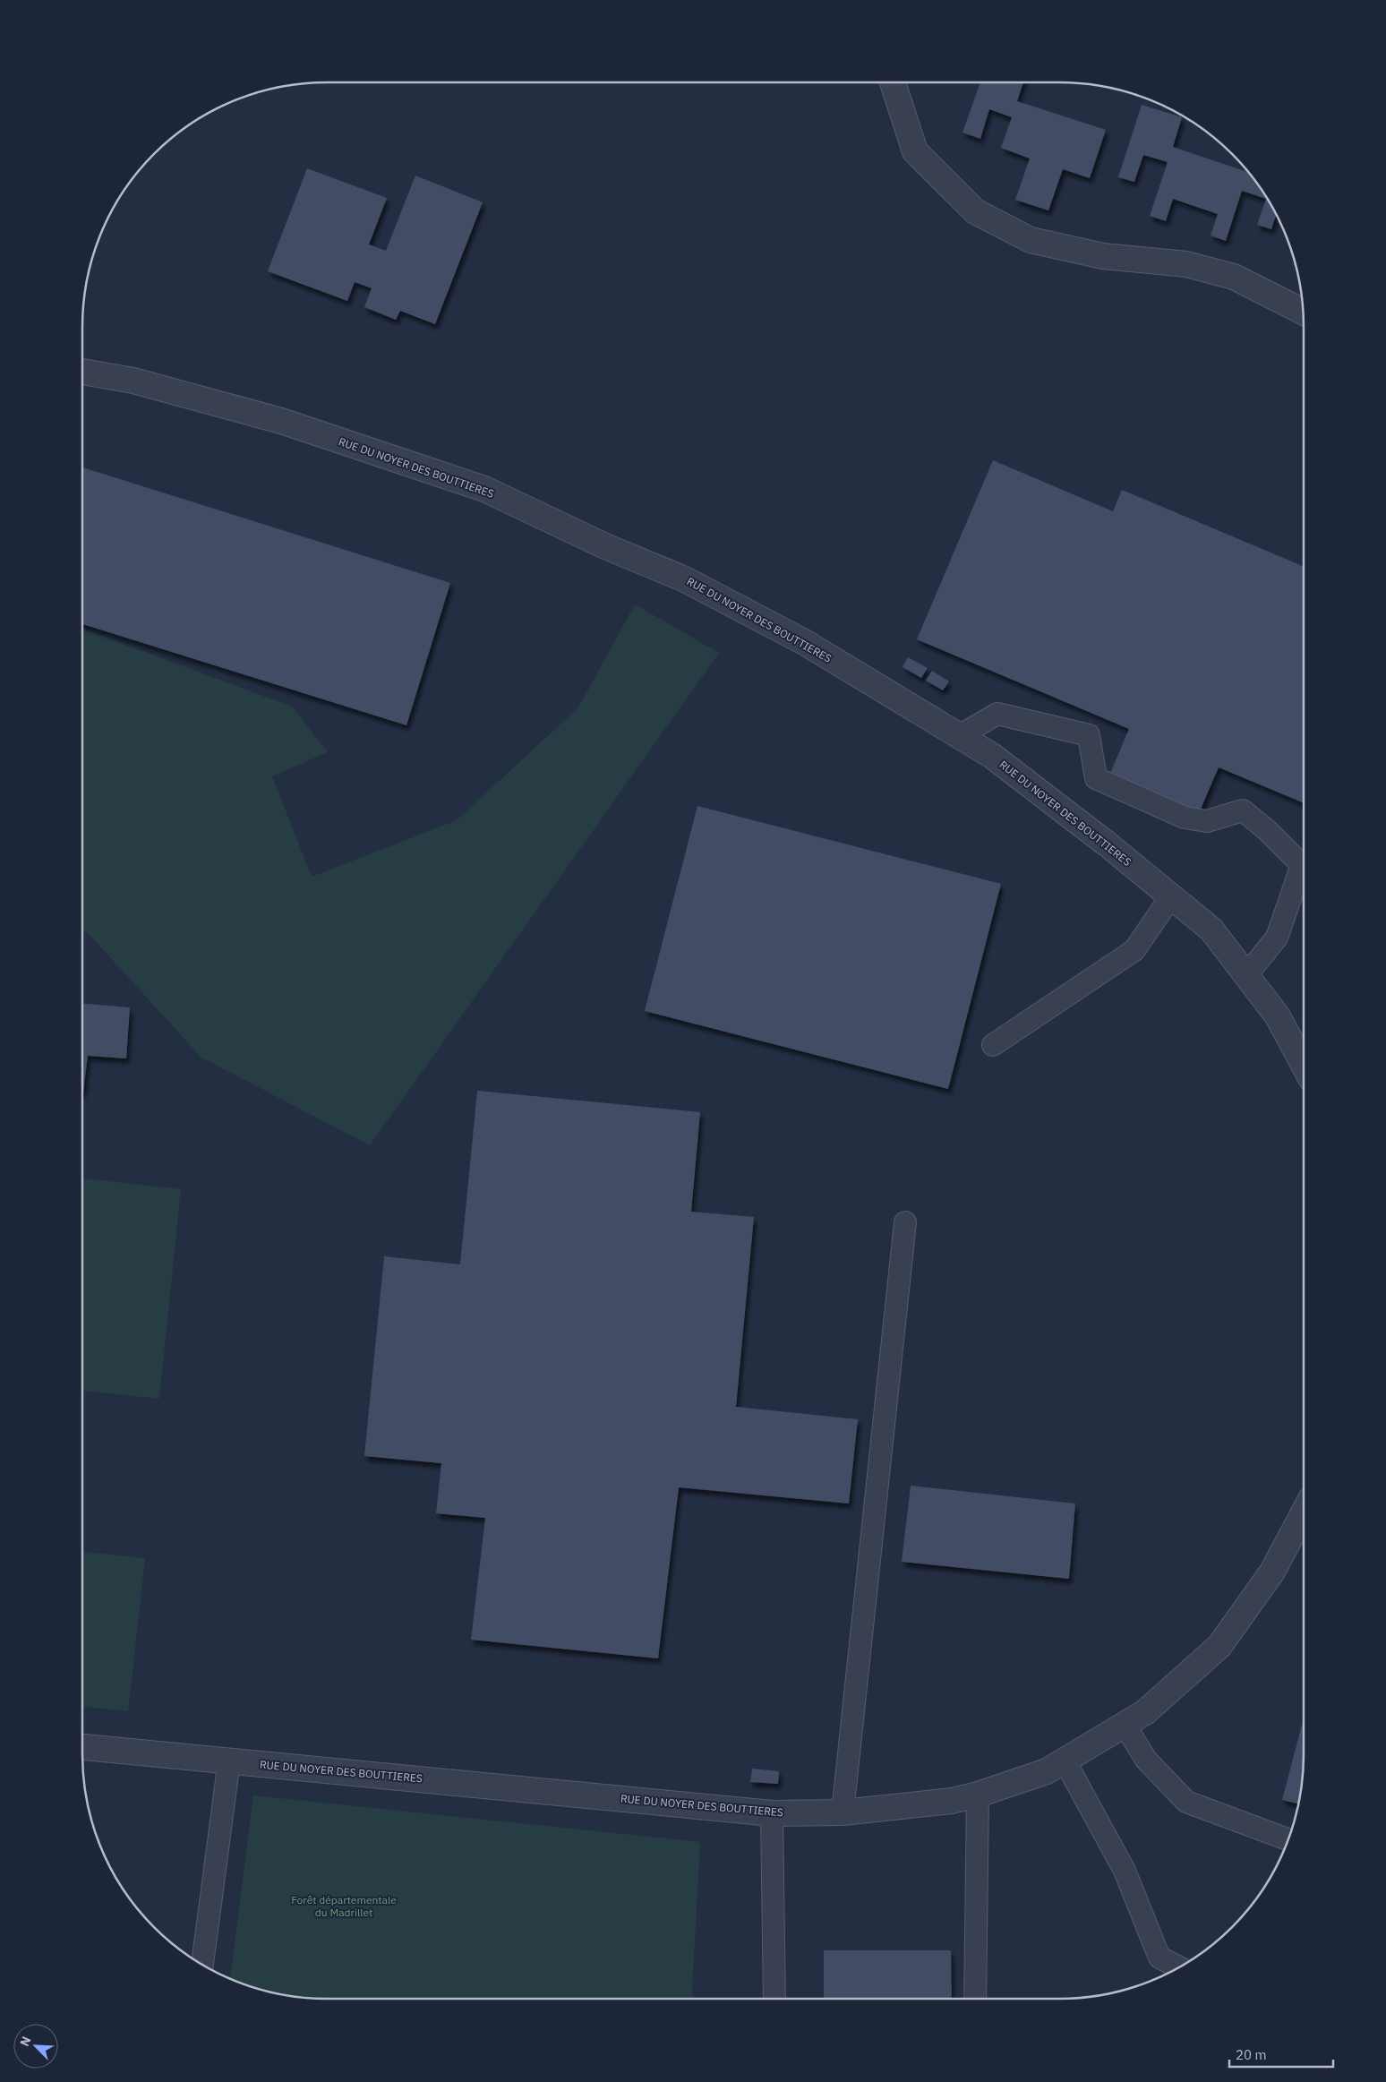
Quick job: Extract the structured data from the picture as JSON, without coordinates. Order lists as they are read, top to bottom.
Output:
{
  "streets": {
    "street": ["RUE DU NOYER DES BOUTTIERES"]
  },
  "parks": ["Forêt départementale du Madrillet"],
  "scale_bar": "20 m",
  "north": "top left"
}
